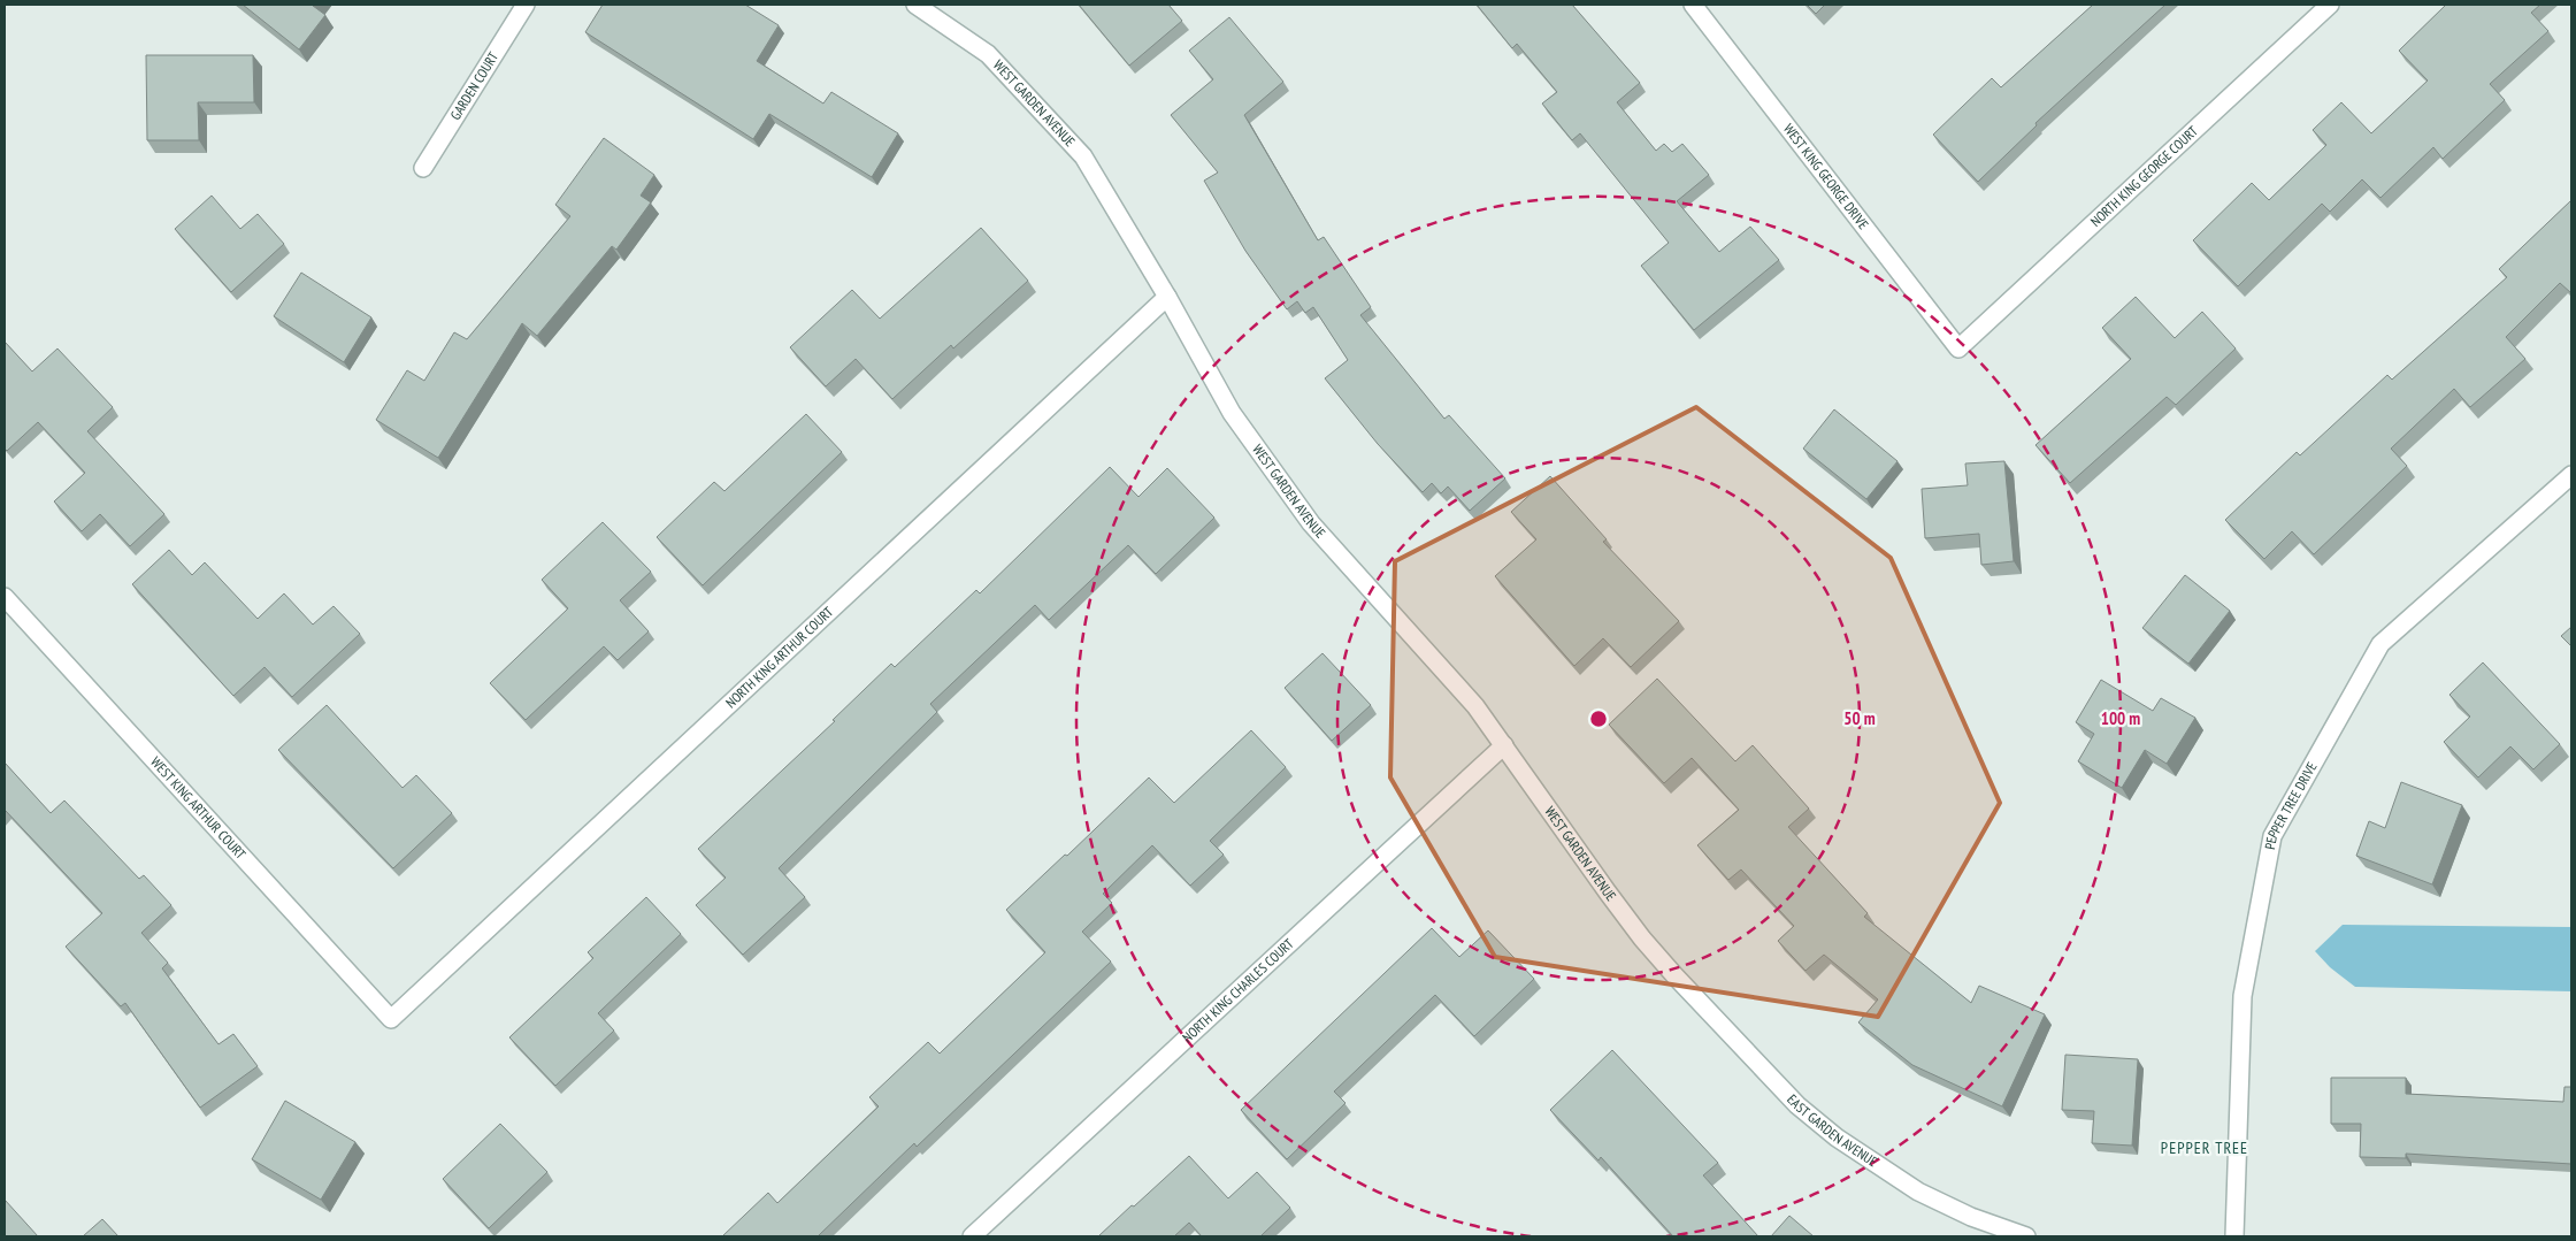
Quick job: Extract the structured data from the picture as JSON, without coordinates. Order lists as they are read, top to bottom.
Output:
{
  "streets": {
    "street": [
      "GARDEN COURT",
      "WEST GARDEN AVENUE",
      "WEST KING GEORGE DRIVE",
      "NORTH KING GEORGE COURT",
      "NORTH KING ARTHUR COURT",
      "PEPPER TREE DRIVE",
      "WEST KING ARTHUR COURT",
      "NORTH KING CHARLES COURT",
      "EAST GARDEN AVENUE"
    ]
  },
  "crossings": [
    ["WEST GARDEN AVENUE", "NORTH KING ARTHUR COURT"],
    ["WEST GARDEN AVENUE", "NORTH KING CHARLES COURT"],
    ["WEST GARDEN AVENUE", "EAST GARDEN AVENUE"],
    ["WEST KING GEORGE DRIVE", "NORTH KING GEORGE COURT"],
    ["NORTH KING ARTHUR COURT", "WEST KING ARTHUR COURT"]
  ],
  "districts": ["PEPPER TREE"],
  "rings": ["50 m", "100 m"]
}
